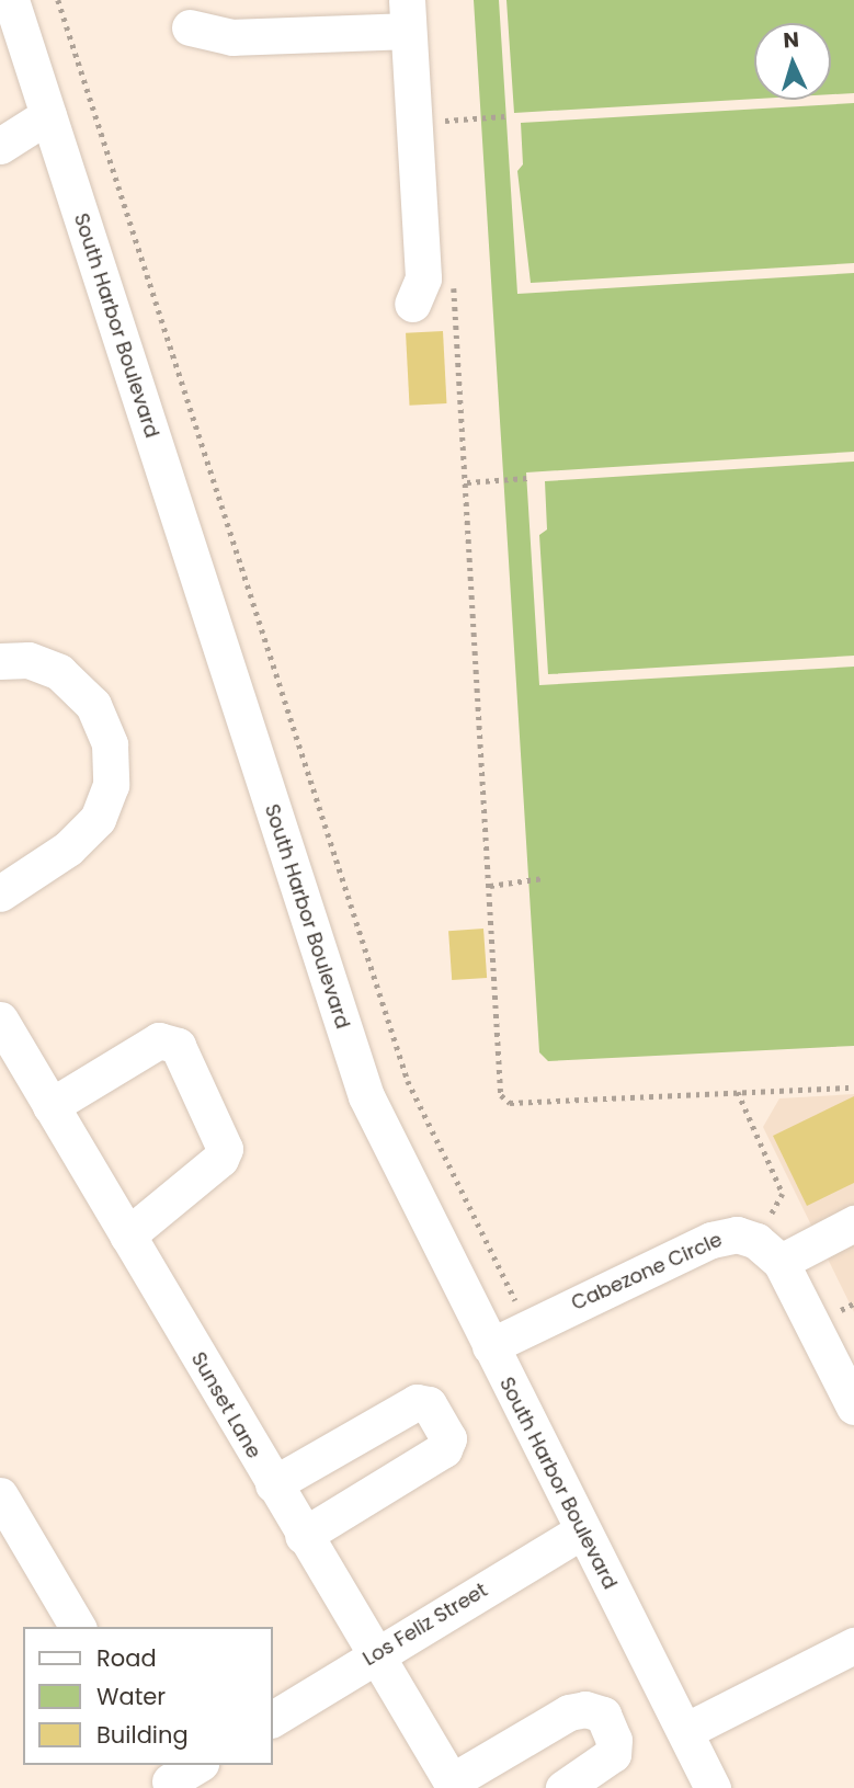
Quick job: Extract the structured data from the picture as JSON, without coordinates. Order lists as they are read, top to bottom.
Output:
{
  "streets": {
    "street": [
      "South Harbor Boulevard",
      "Cabezone Circle",
      "Sunset Lane",
      "Los Feliz Street"
    ]
  },
  "crossings": [
    ["South Harbor Boulevard", "Cabezone Circle"],
    ["South Harbor Boulevard", "Los Feliz Street"],
    ["Sunset Lane", "Los Feliz Street"]
  ],
  "legend": ["Road", "Water", "Building"],
  "north": "top"
}
